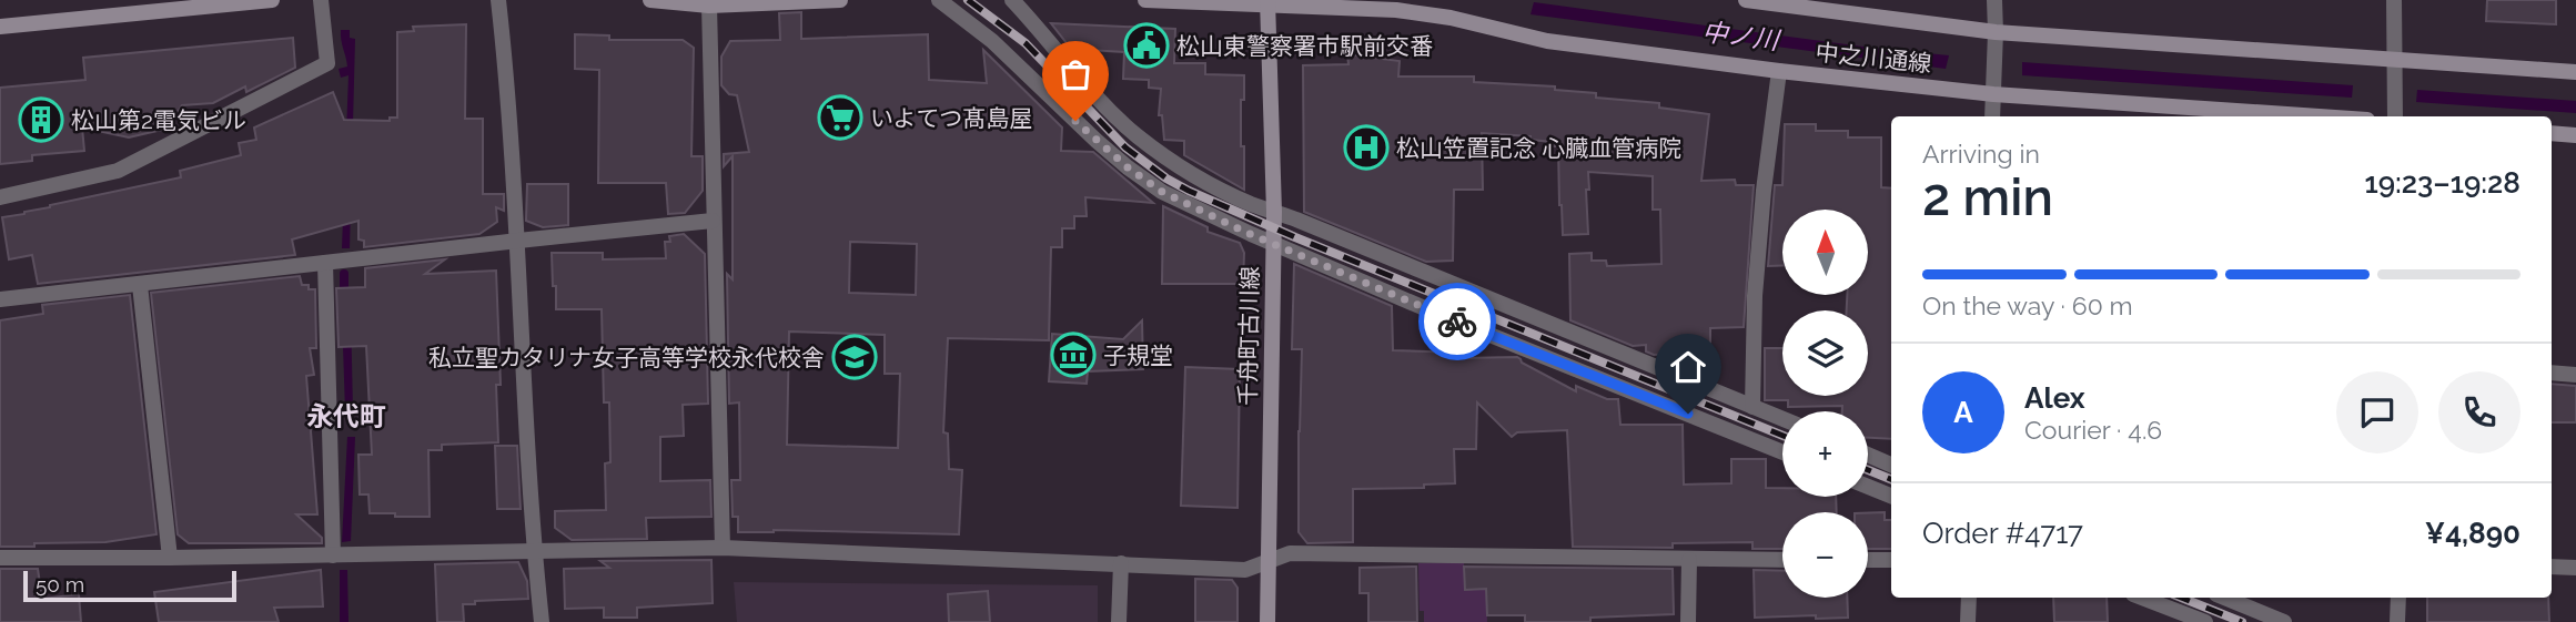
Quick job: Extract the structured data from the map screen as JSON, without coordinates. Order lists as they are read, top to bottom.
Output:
{
  "streets": {
    "street": ["中之川通線", "千舟町古川線"]
  },
  "crossings": [
    ["中之川通線", "千舟町古川線"]
  ],
  "districts": ["永代町"],
  "water": ["中ノ川"],
  "places": {
    "public building": ["松山東警察署市駅前交番"],
    "supermarket": ["いよてつ髙島屋"],
    "building": ["松山第2電気ビル"],
    "hospital": ["松山笠置記念 心臓血管病院"],
    "museum": ["子規堂"],
    "school or university": ["私立聖カタリナ女子高等学校永代校舎"]
  },
  "scale_bar": "50 m",
  "north": "top",
  "page": {
    "heading": ["2 min", "Arriving in", "19:23–19:28"],
    "panel": [
      "Alex",
      "Courier · 4.6",
      "Order #4717",
      "¥4,890"
    ],
    "map_buttons": ["+", "−"],
    "bar": "On the way · 60 m",
    "round": "A",
    "scale": "50 m"
  }
}
